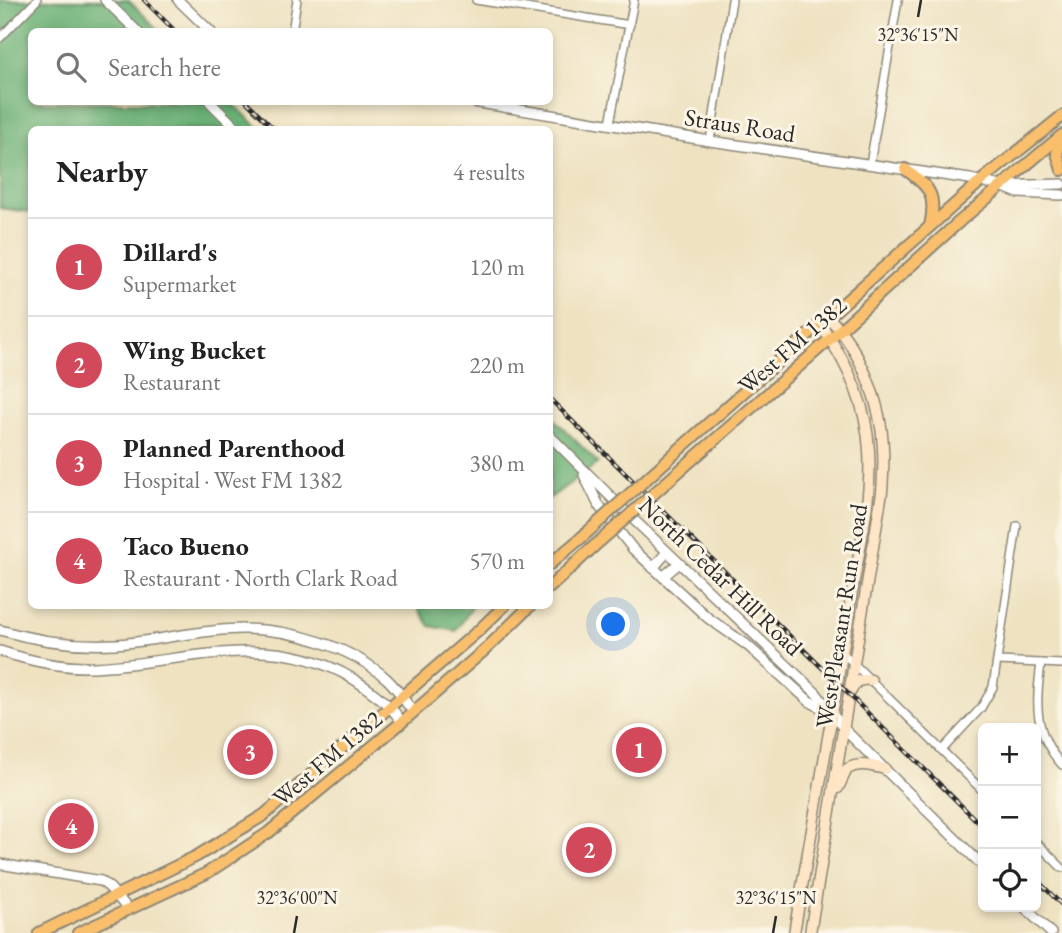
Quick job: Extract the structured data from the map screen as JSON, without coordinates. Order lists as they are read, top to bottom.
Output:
{
  "streets": {
    "main road": ["West FM 1382", "West Pleasant Run Road"],
    "street": ["Straus Road", "North Cedar Hill Road"]
  },
  "crossings": [
    ["Straus Road", "West FM 1382"],
    ["West FM 1382", "West Pleasant Run Road"],
    ["North Cedar Hill Road", "West Pleasant Run Road"]
  ],
  "page": {
    "search": "Search here",
    "heading": ["Nearby", "4 results"],
    "list": [
      {
        "mark": "1",
        "name": "Dillard's",
        "note": "Supermarket",
        "value": "120 m"
      },
      {
        "mark": "2",
        "name": "Wing Bucket",
        "note": "Restaurant",
        "value": "220 m"
      },
      {
        "mark": "3",
        "name": "Planned Parenthood",
        "note": "Hospital · West FM 1382",
        "value": "380 m"
      },
      {
        "mark": "4",
        "name": "Taco Bueno",
        "note": "Restaurant · North Clark Road",
        "value": "570 m"
      }
    ],
    "map_buttons": ["+", "−"],
    "pins": [
      "1",
      "3",
      "4",
      "2"
    ]
  },
  "coordinates": ["32°36'15\"N", "32°36'00\"N"]
}
